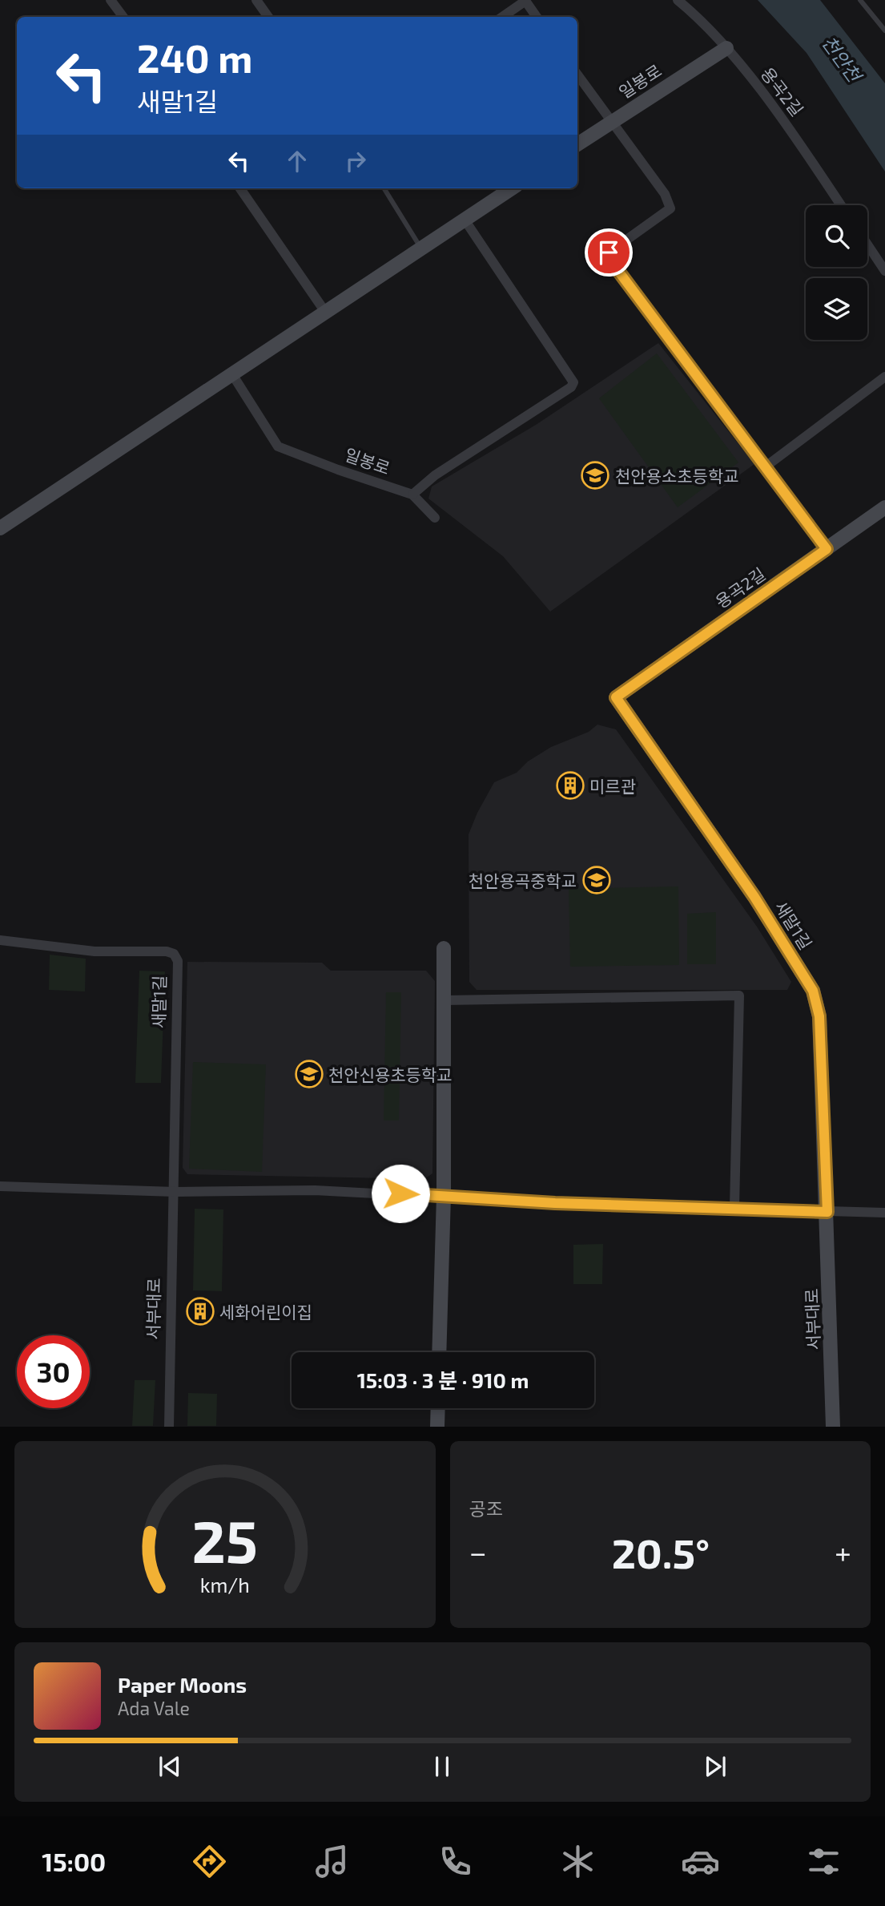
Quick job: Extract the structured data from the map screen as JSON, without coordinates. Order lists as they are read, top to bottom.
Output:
{
  "streets": {
    "street": [
      "일봉로",
      "용곡2길",
      "새말1길",
      "서부대로"
    ]
  },
  "crossings": [
    ["일봉로", "용곡2길"],
    ["용곡2길", "새말1길"],
    ["새말1길", "서부대로"]
  ],
  "water": ["천안천"],
  "places": {
    "school or university": ["천안용소초등학교", "천안용곡중학교", "천안신용초등학교"],
    "building": ["미르관", "세화어린이집"]
  },
  "page": {
    "turn": ["240 m", "새말1길"],
    "limit": "30",
    "trip": "15:03 · 3 분 · 910 m",
    "tile": "공조",
    "heat": ["−", "20.5°", "+"],
    "song": ["Paper Moons", "Ada Vale"],
    "tabs": "15:00",
    "gauge": ["25", "km/h"]
  }
}
